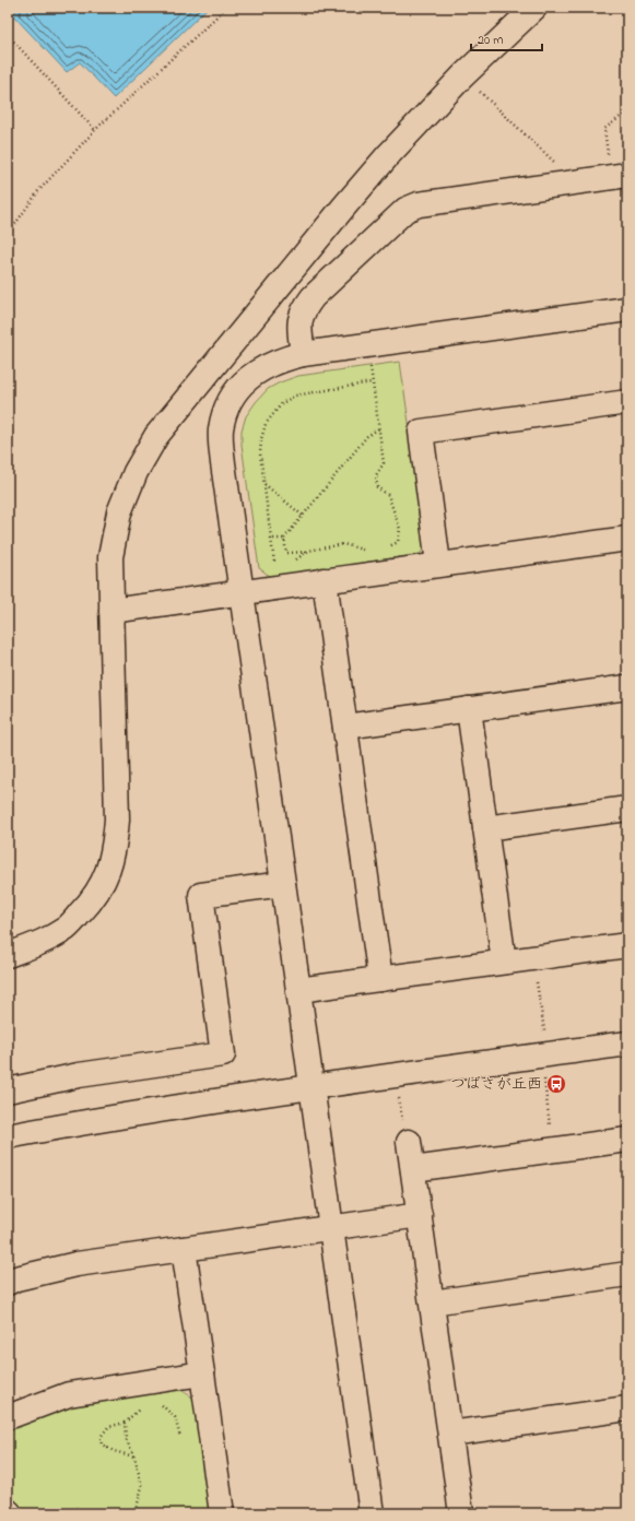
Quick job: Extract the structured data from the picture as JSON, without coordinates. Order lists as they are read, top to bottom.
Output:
{
  "places": {
    "bus stop": ["つばさが丘西"]
  },
  "scale_bar": "20 m"
}
